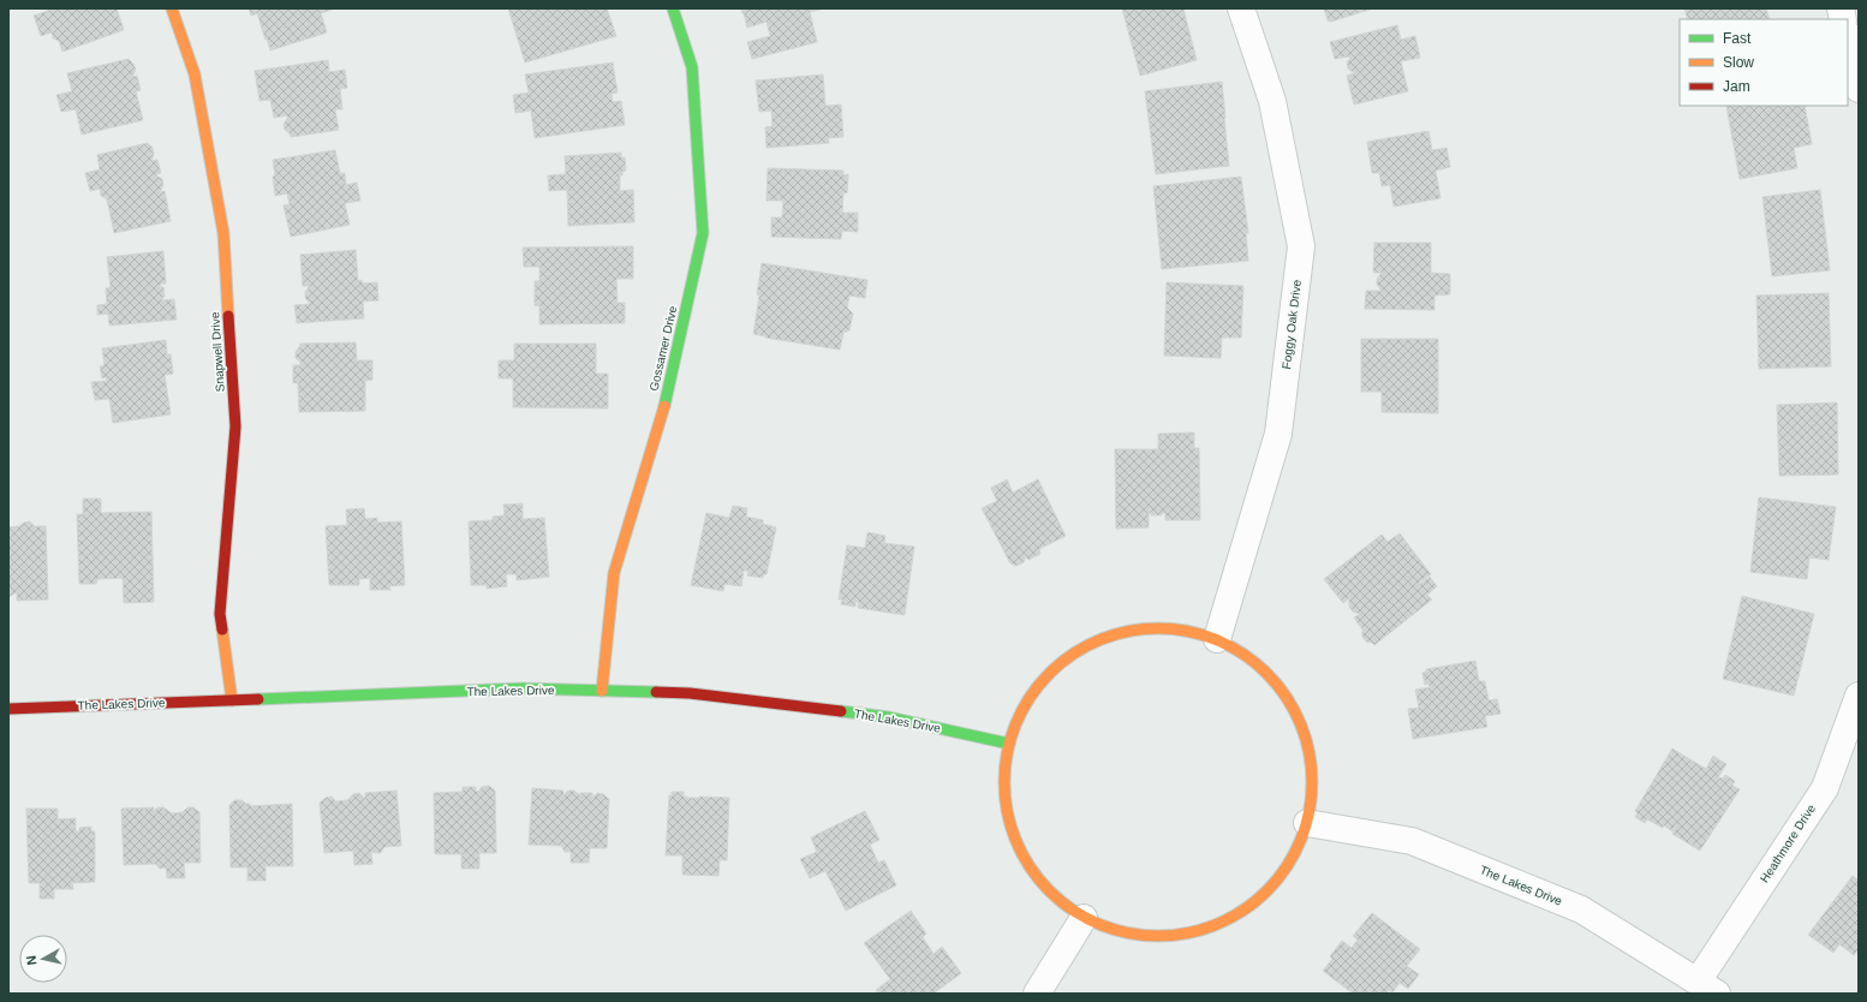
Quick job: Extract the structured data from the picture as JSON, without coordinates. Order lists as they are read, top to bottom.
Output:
{
  "streets": {
    "street": [
      "Foggy Oak Drive",
      "Gossamer Drive",
      "Snapwell Drive",
      "The Lakes Drive",
      "Heathmore Drive"
    ]
  },
  "crossings": [
    ["Gossamer Drive", "The Lakes Drive"],
    ["Snapwell Drive", "The Lakes Drive"],
    ["The Lakes Drive", "Heathmore Drive"]
  ],
  "legend": ["Fast", "Slow", "Jam"],
  "north": "left"
}
